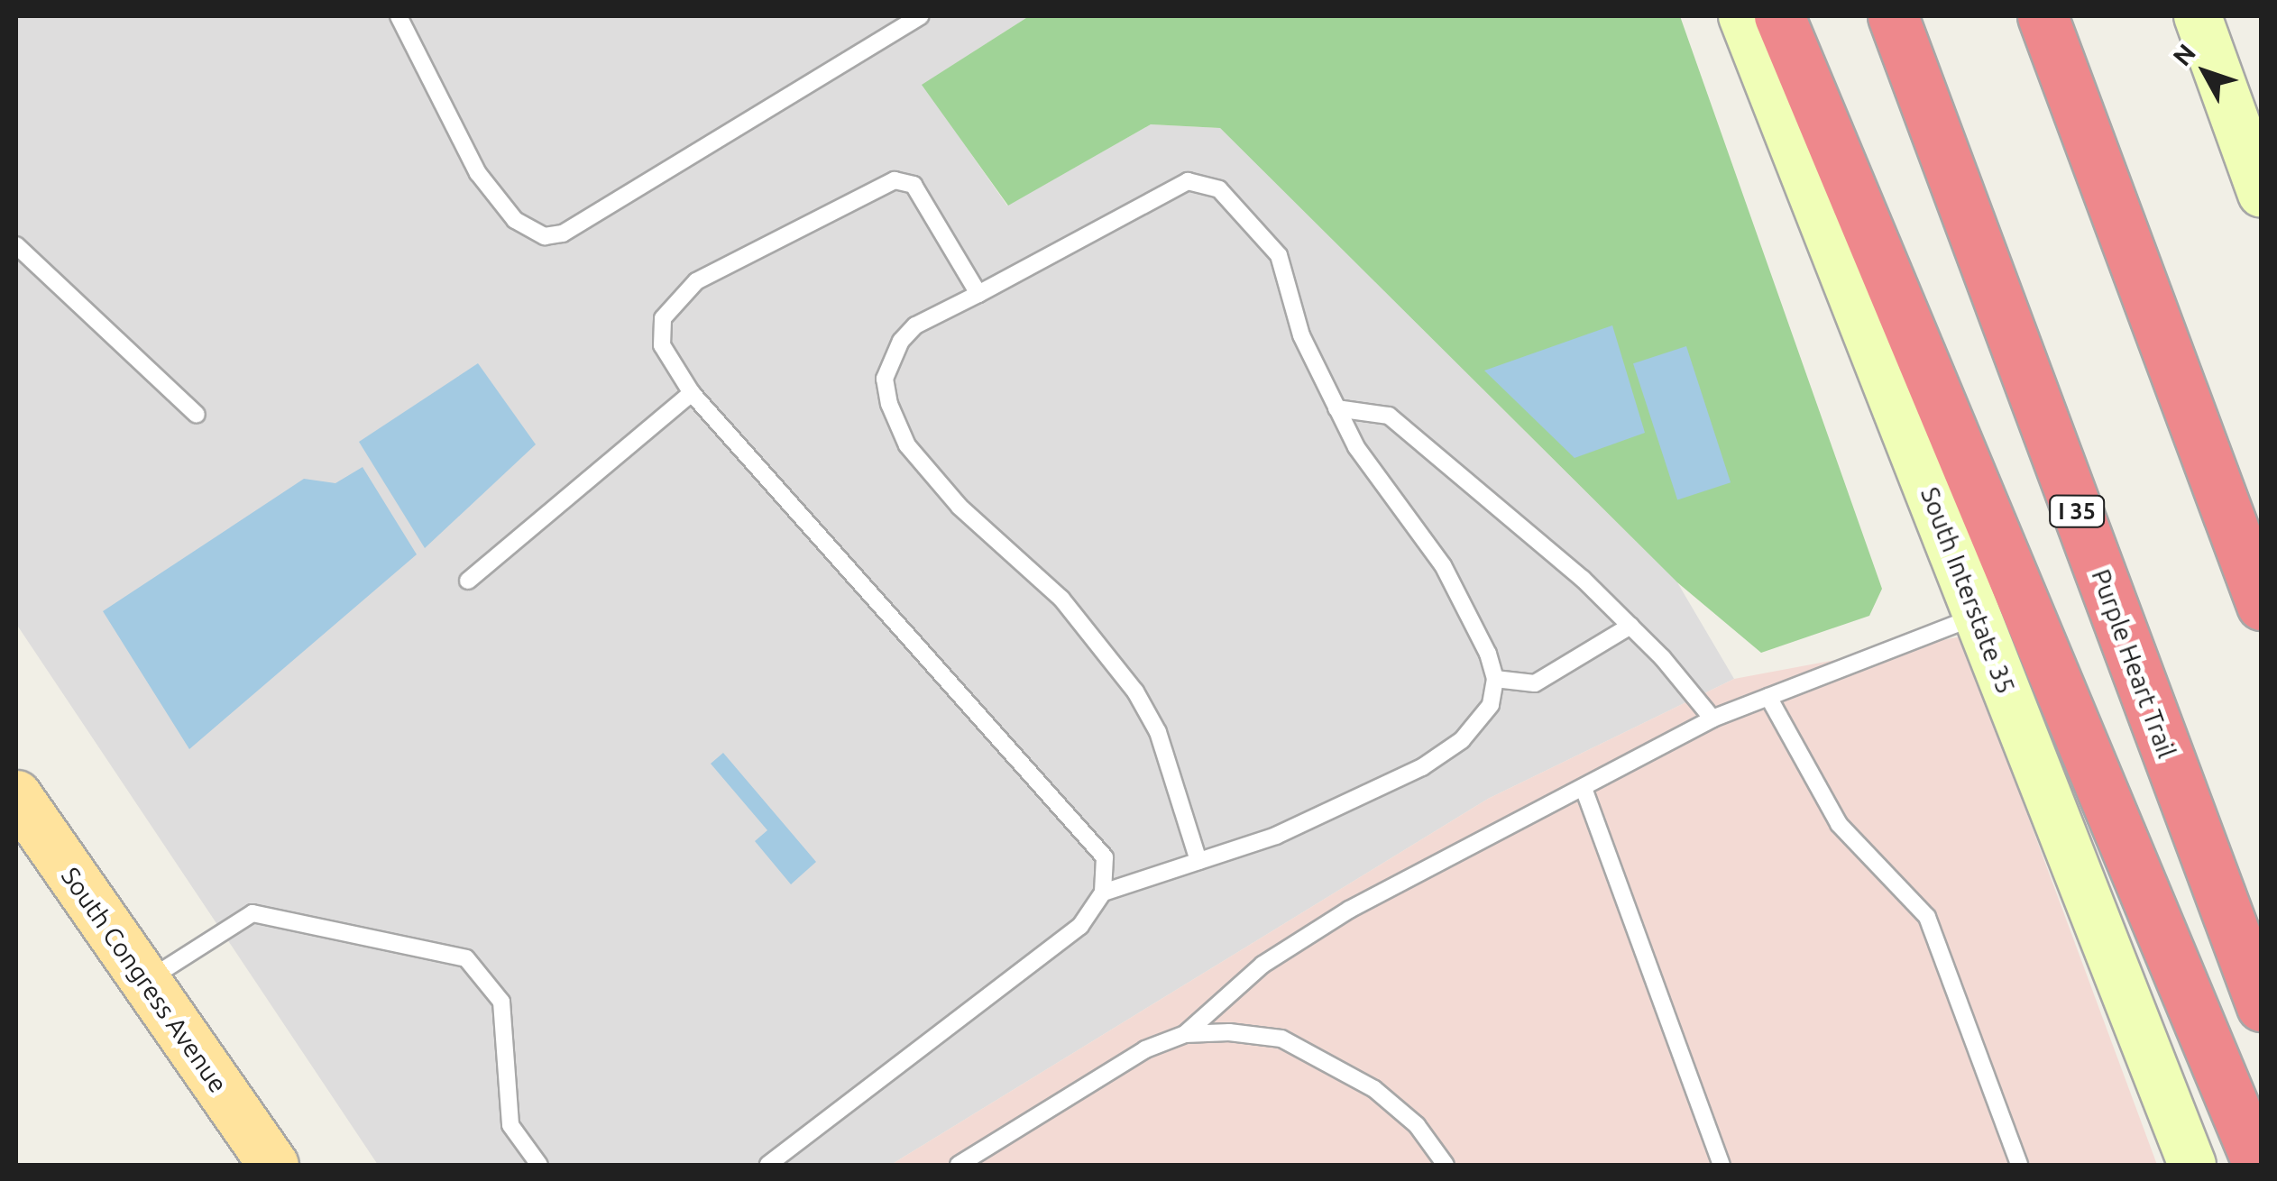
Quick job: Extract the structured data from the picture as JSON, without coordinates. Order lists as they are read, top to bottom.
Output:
{
  "streets": {
    "highway": ["I 35", "Purple Heart Trail"],
    "main road": ["South Interstate 35", "South Congress Avenue"]
  },
  "north": "top left"
}
